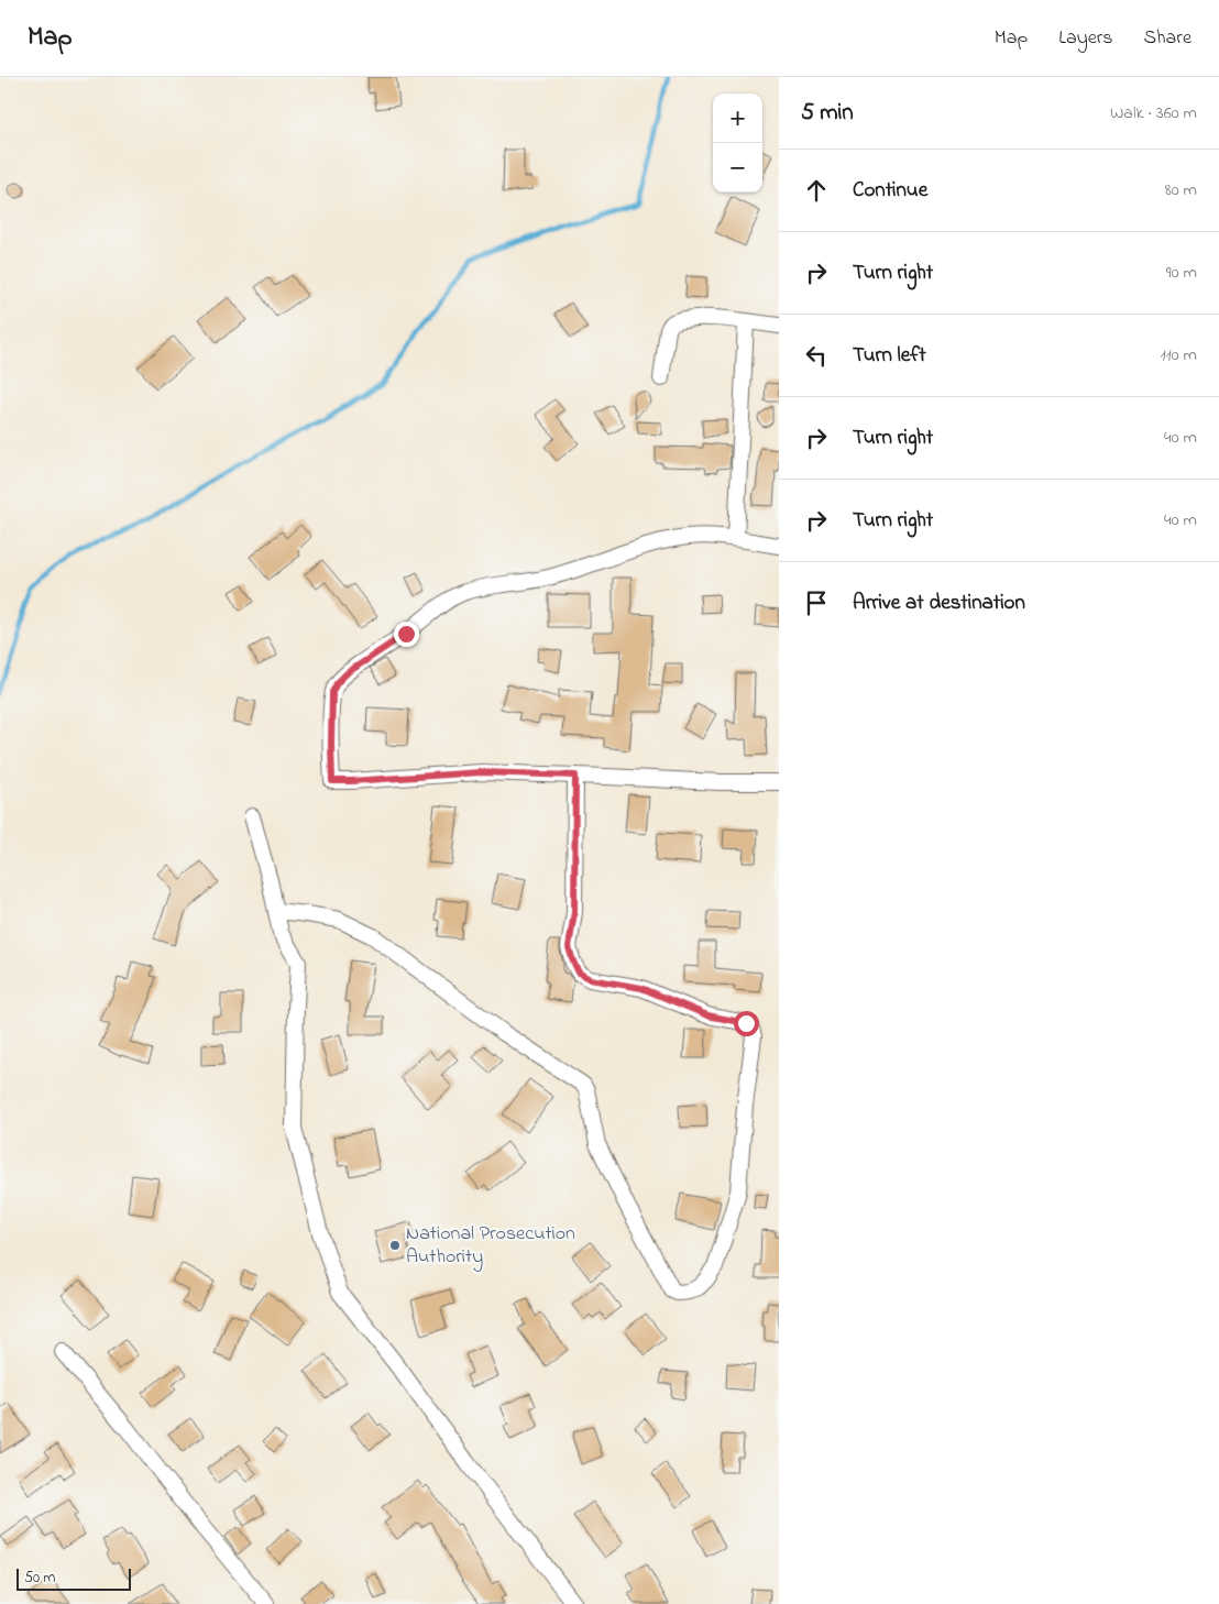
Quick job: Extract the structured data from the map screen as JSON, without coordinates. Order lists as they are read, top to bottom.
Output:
{
  "places": ["National Prosecution Authority"],
  "scale_bar": "50 m",
  "page": {
    "header": "Map",
    "nav": ["Map", "Layers", "Share"],
    "heading": ["5 min", "Walk · 360 m"],
    "map_buttons": ["+", "−"],
    "list": [
      ["Continue", "80 m"],
      ["Turn right", "90 m"],
      ["Turn left", "110 m"],
      ["Turn right", "40 m"],
      ["Turn right", "40 m"],
      "Arrive at destination"
    ],
    "scale": "50 m"
  }
}
